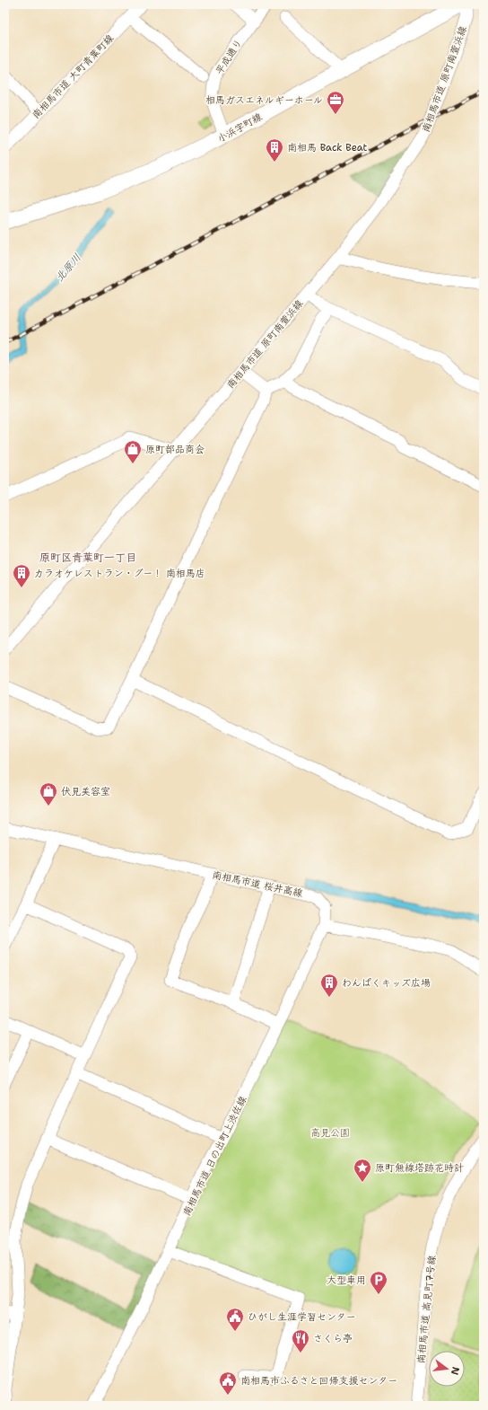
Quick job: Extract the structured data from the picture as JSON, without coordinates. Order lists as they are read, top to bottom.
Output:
{
  "streets": {
    "main road": ["小浜字町線"],
    "street": [
      "平成通り",
      "南相馬市道 大町青葉町線",
      "南相馬市道 原町南萱浜線",
      "南相馬市道 桜井高線",
      "南相馬市道 日の出町上渋佐線",
      "南相馬市道 高見町7号線"
    ]
  },
  "crossings": [
    ["平成通り", "小浜字町線"],
    ["南相馬市道 桜井高線", "南相馬市道 日の出町上渋佐線"]
  ],
  "districts": ["原町区青葉町一丁目"],
  "water": ["北原川"],
  "parks": ["高見公園"],
  "places": {
    "office": ["相馬ガスエネルギーホール"],
    "building": ["南相馬 Back Beat", "カラオケレストラン・グー！ 南相馬店", "わんぱくキッズ広場"],
    "shop": ["原町部品商会", "伏見美容室"],
    "place": ["原町無線塔跡花時計"],
    "parking": ["大型車用"],
    "public building": ["ひがし生涯学習センター", "南相馬市ふるさと回帰支援センター"],
    "restaurant": ["さくら亭"]
  },
  "north": "right"
}
